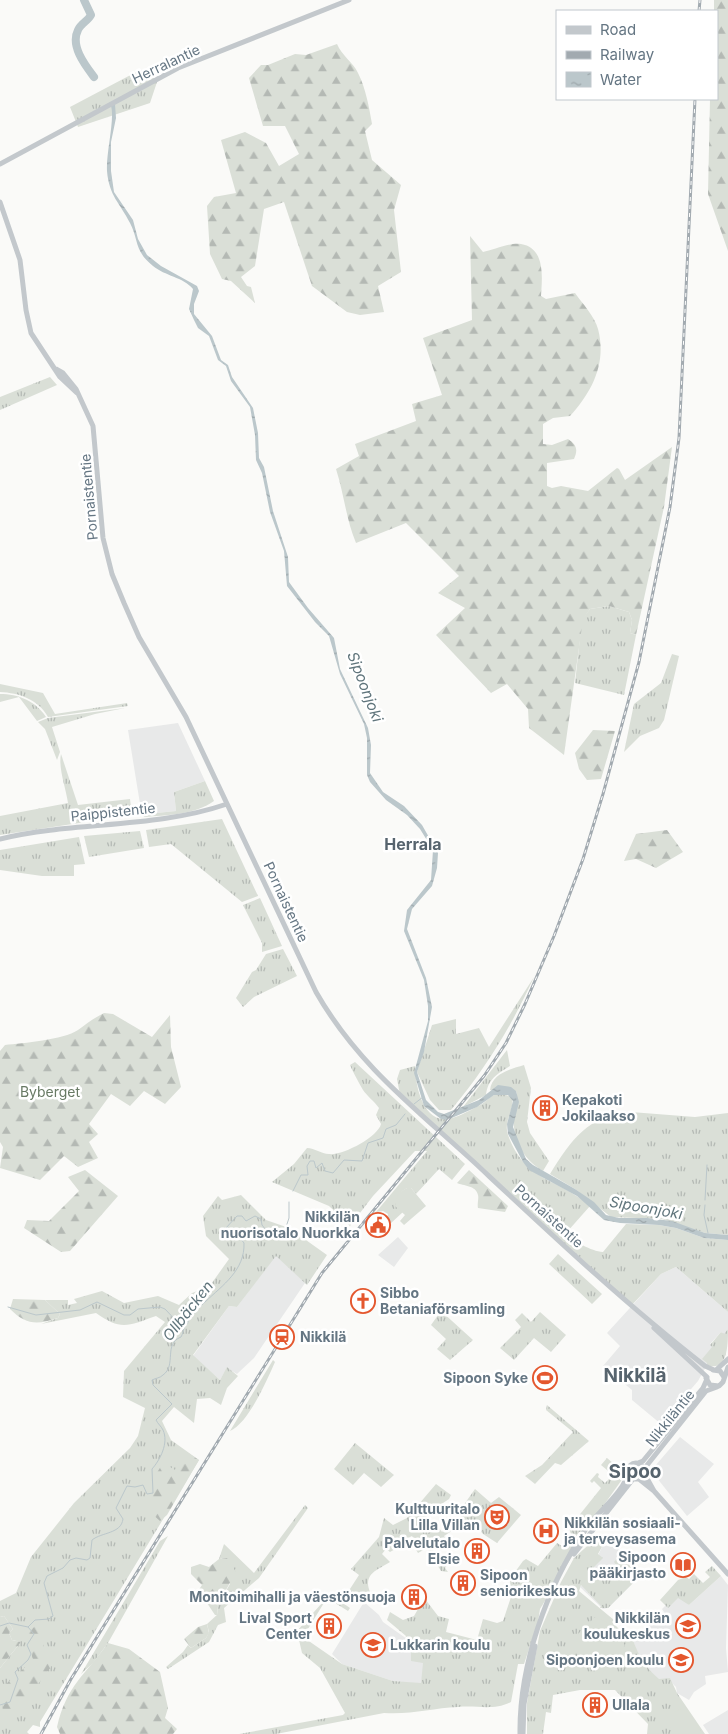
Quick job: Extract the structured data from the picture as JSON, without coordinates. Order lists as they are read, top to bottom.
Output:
{
  "streets": {
    "street": [
      "Herralantie",
      "Pornaistentie",
      "Paippistentie",
      "Nikkiläntie"
    ]
  },
  "crossings": [
    ["Pornaistentie", "Paippistentie"],
    ["Pornaistentie", "Nikkiläntie"]
  ],
  "districts": ["Herrala", "Nikkilä", "Sipoo"],
  "water": ["Sipoonjoki", "Ollbäcken"],
  "parks": ["Byberget"],
  "places": {
    "building": [
      "Kepakoti Jokilaakso",
      "Palvelutalo Elsie",
      "Sipoon seniorikeskus",
      "Monitoimihalli ja väestönsuoja",
      "Lival Sport Center",
      "Ullala"
    ],
    "public building": ["Nikkilän nuorisotalo Nuorkka"],
    "church": ["Sibbo Betaniaförsamling"],
    "station": ["Nikkilä"],
    "sports": ["Sipoon Syke"],
    "theatre": ["Kulttuuritalo Lilla Villan"],
    "hospital": ["Nikkilän sosiaali- ja terveysasema"],
    "library": ["Sipoon pääkirjasto"],
    "school or university": ["Nikkilän koulukeskus", "Lukkarin koulu", "Sipoonjoen koulu"]
  },
  "legend": ["Road", "Railway", "Water"]
}
